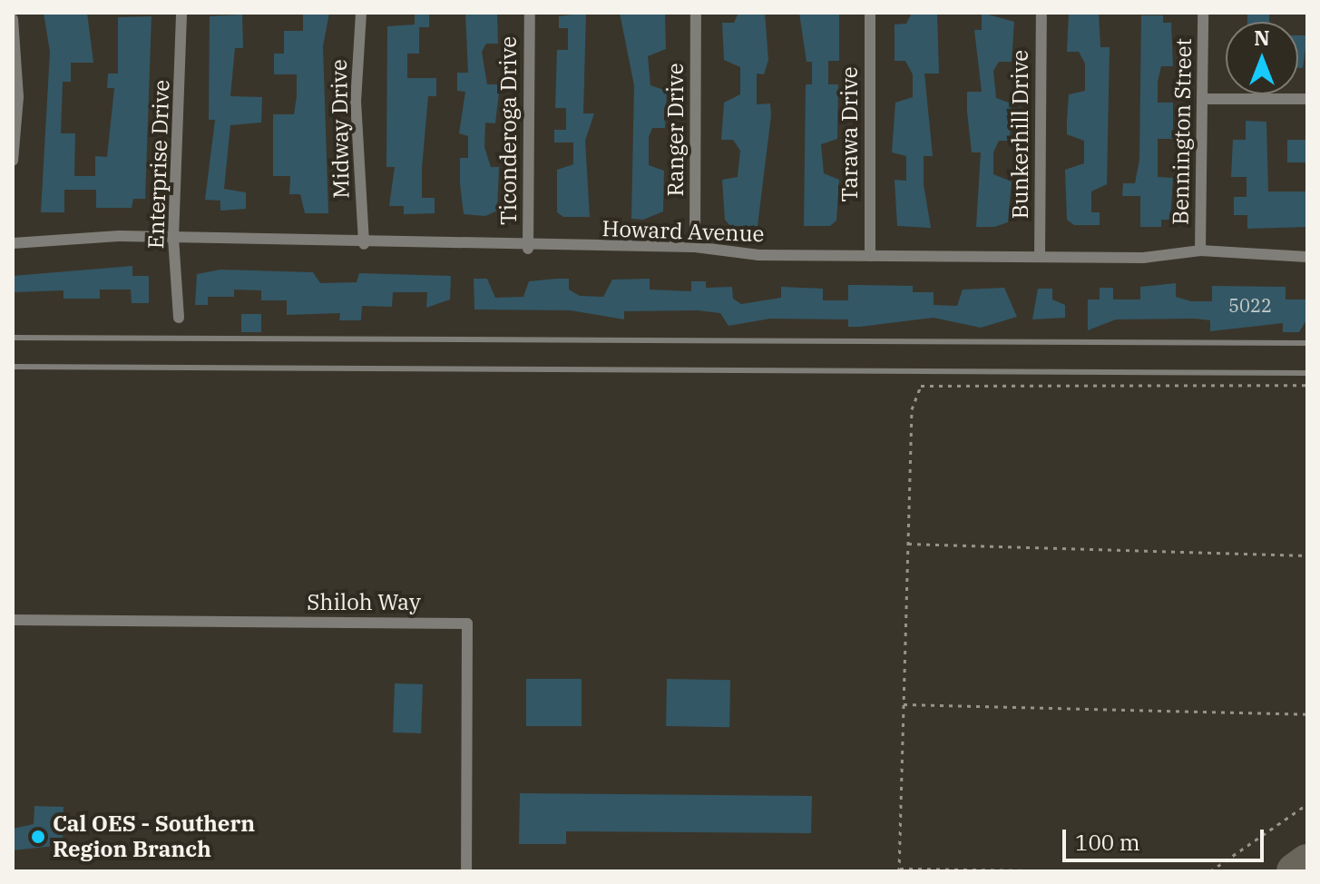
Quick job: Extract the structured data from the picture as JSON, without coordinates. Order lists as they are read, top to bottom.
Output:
{
  "streets": {
    "street": [
      "Midway Drive",
      "Ranger Drive",
      "Ticonderoga Drive",
      "Bennington Street",
      "Tarawa Drive",
      "Bunkerhill Drive",
      "Enterprise Drive",
      "Howard Avenue",
      "Shiloh Way"
    ]
  },
  "crossings": [
    ["Midway Drive", "Howard Avenue"],
    ["Ranger Drive", "Howard Avenue"],
    ["Ticonderoga Drive", "Howard Avenue"],
    ["Bennington Street", "Howard Avenue"],
    ["Tarawa Drive", "Howard Avenue"],
    ["Bunkerhill Drive", "Howard Avenue"],
    ["Enterprise Drive", "Howard Avenue"]
  ],
  "places": ["Cal OES - Southern Region Branch"],
  "house_numbers": ["5022"],
  "scale_bar": "100 m",
  "north": "top"
}
